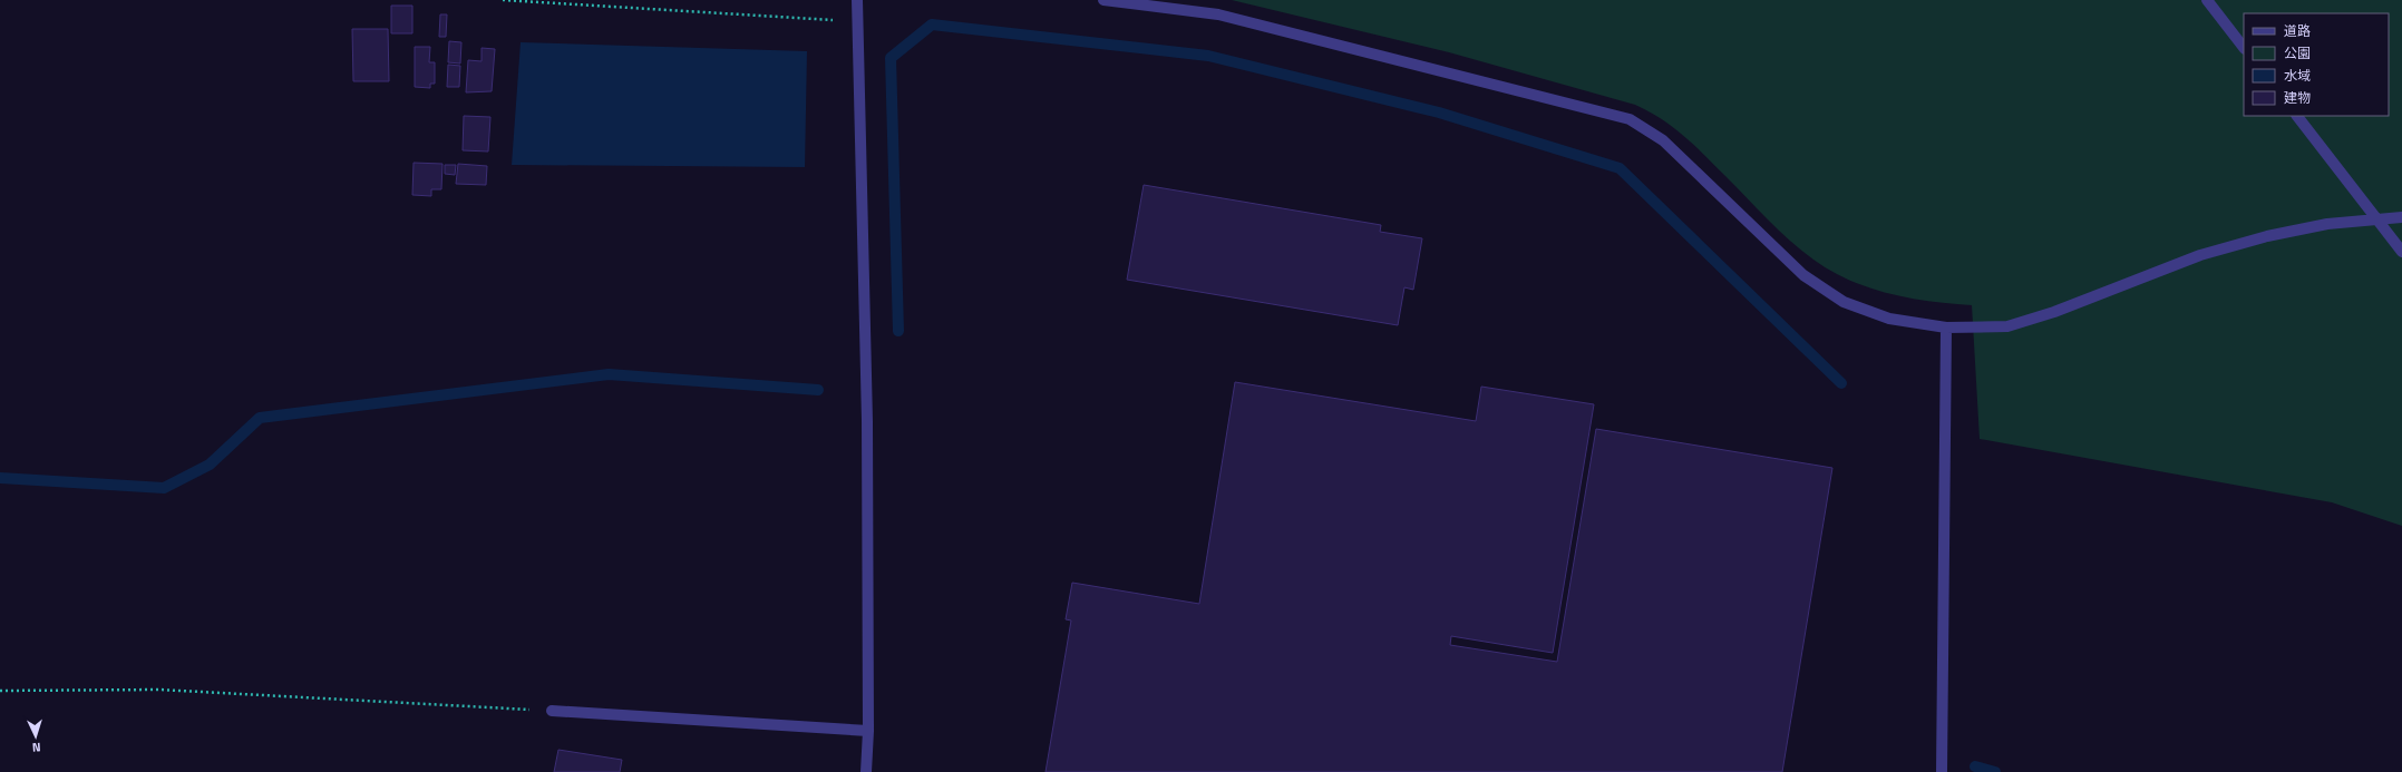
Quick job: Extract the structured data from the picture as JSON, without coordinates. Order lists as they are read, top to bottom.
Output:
{
  "legend": [
    "道路",
    "公園",
    "水域",
    "建物"
  ],
  "north": "bottom"
}
